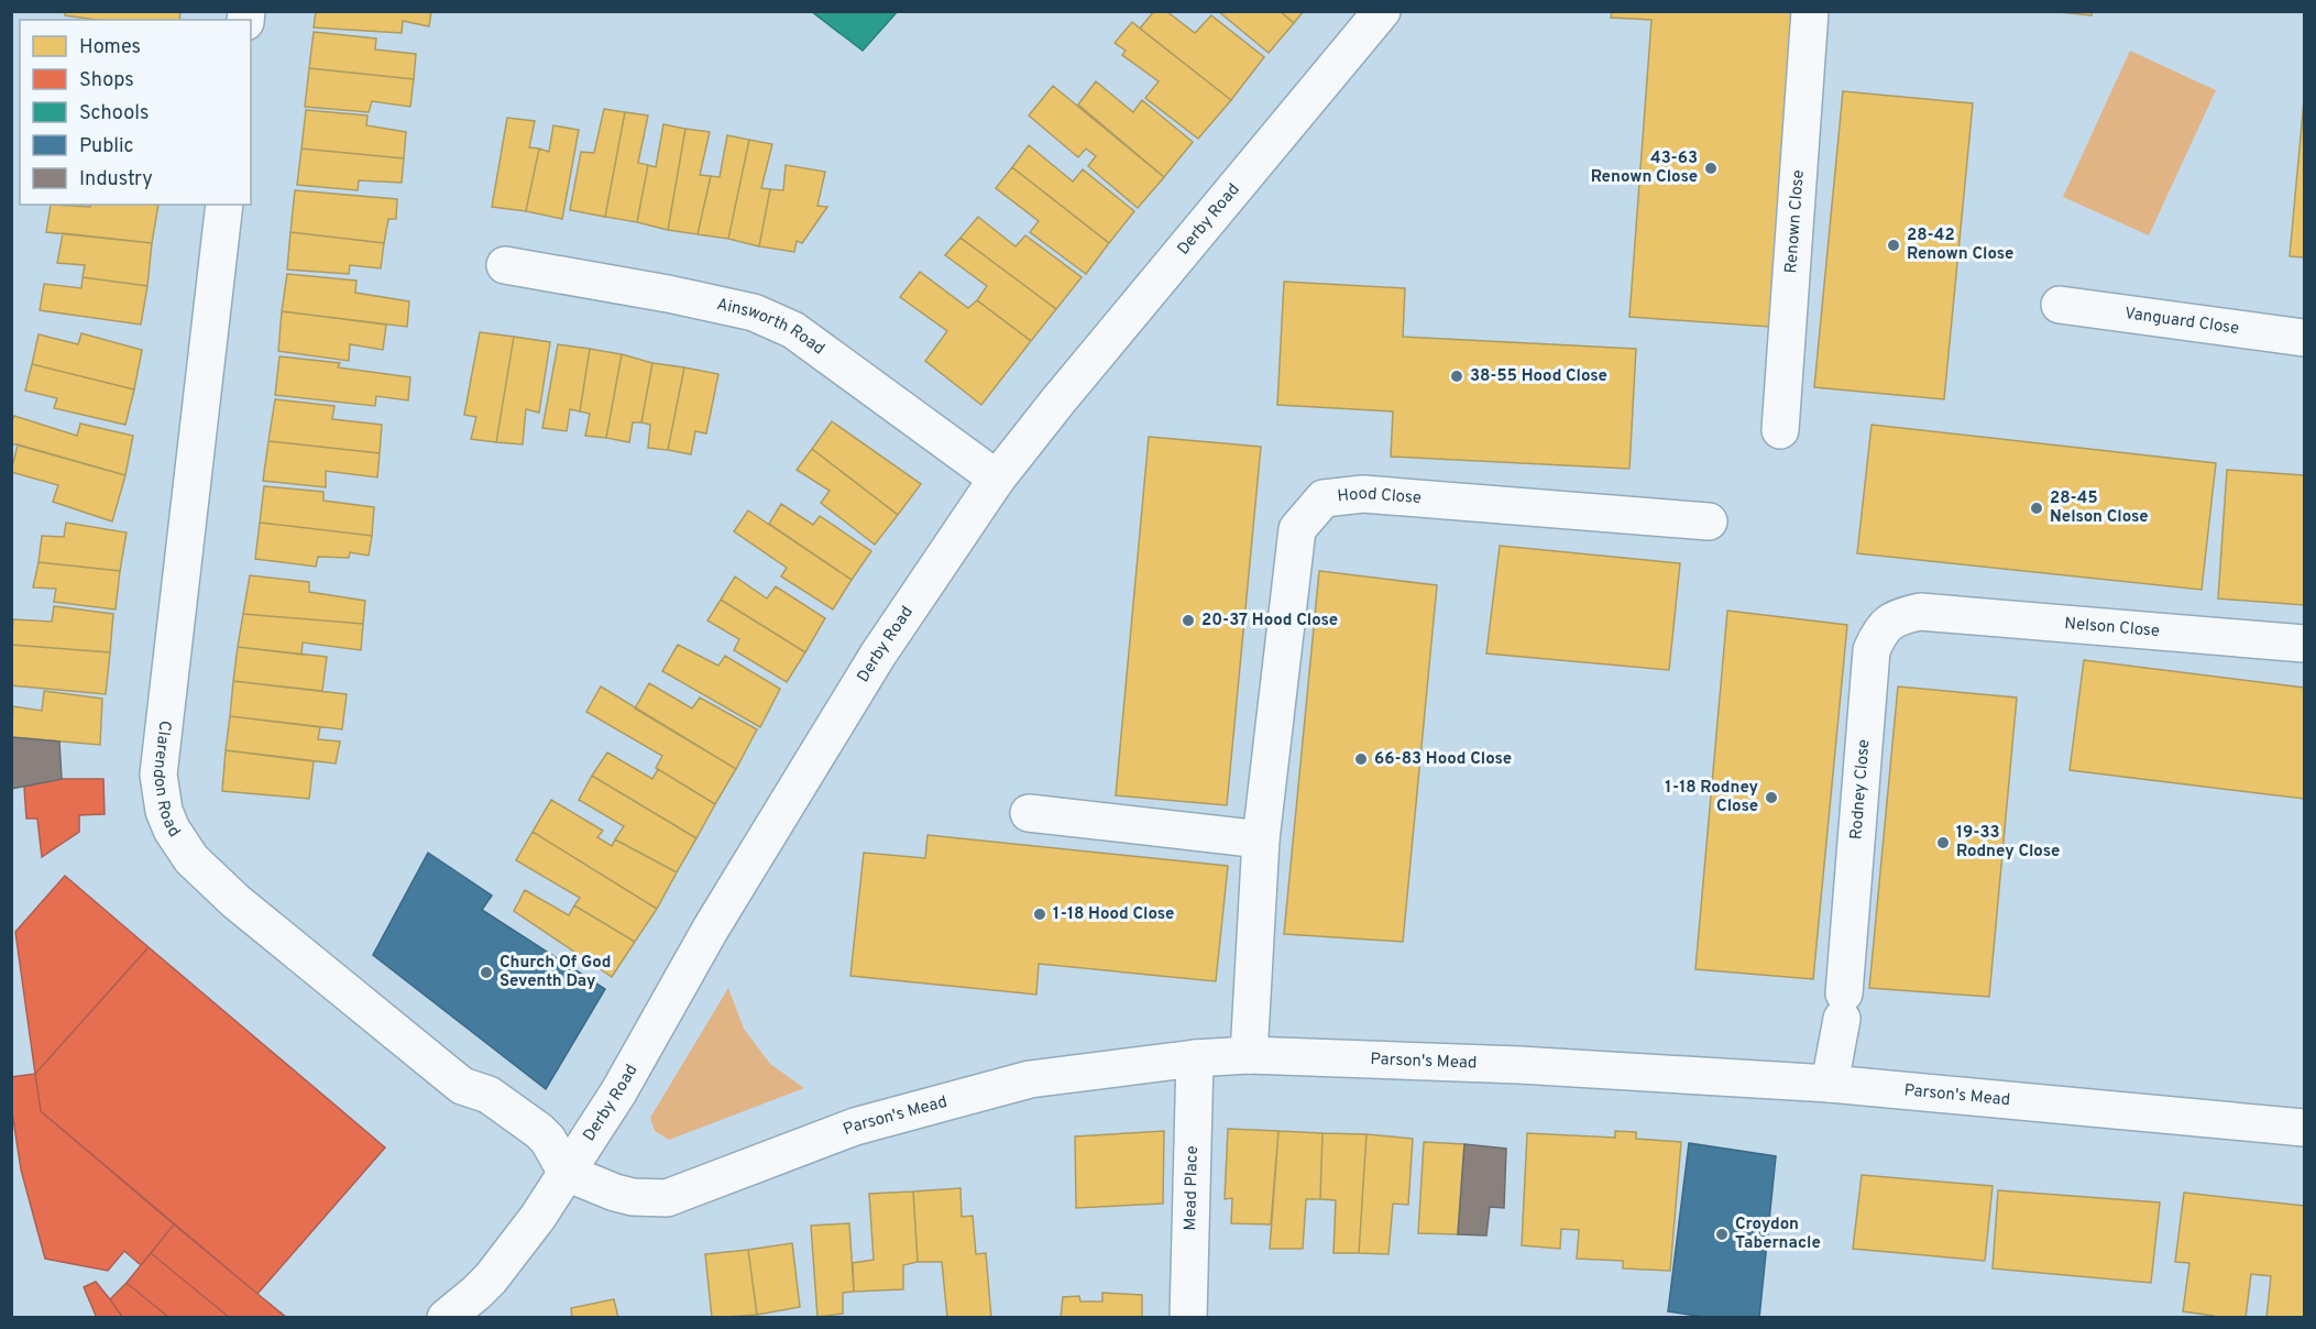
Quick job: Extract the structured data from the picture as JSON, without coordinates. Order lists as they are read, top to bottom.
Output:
{
  "streets": {
    "street": [
      "Derby Road",
      "Renown Close",
      "Vanguard Close",
      "Ainsworth Road",
      "Hood Close",
      "Nelson Close",
      "Clarendon Road",
      "Rodney Close",
      "Parson's Mead",
      "Mead Place"
    ]
  },
  "crossings": [
    ["Derby Road", "Ainsworth Road"],
    ["Derby Road", "Clarendon Road"],
    ["Derby Road", "Parson's Mead"],
    ["Hood Close", "Parson's Mead"],
    ["Nelson Close", "Rodney Close"],
    ["Clarendon Road", "Parson's Mead"],
    ["Rodney Close", "Parson's Mead"],
    ["Parson's Mead", "Mead Place"]
  ],
  "places": [
    "43-63 Renown Close",
    "28-42 Renown Close",
    "38-55 Hood Close",
    "28-45 Nelson Close",
    "20-37 Hood Close",
    "66-83 Hood Close",
    "1-18 Rodney Close",
    "19-33 Rodney Close",
    "1-18 Hood Close",
    "Church Of God Seventh Day",
    "Croydon Tabernacle"
  ],
  "legend": [
    "Homes",
    "Shops",
    "Schools",
    "Public",
    "Industry"
  ]
}
